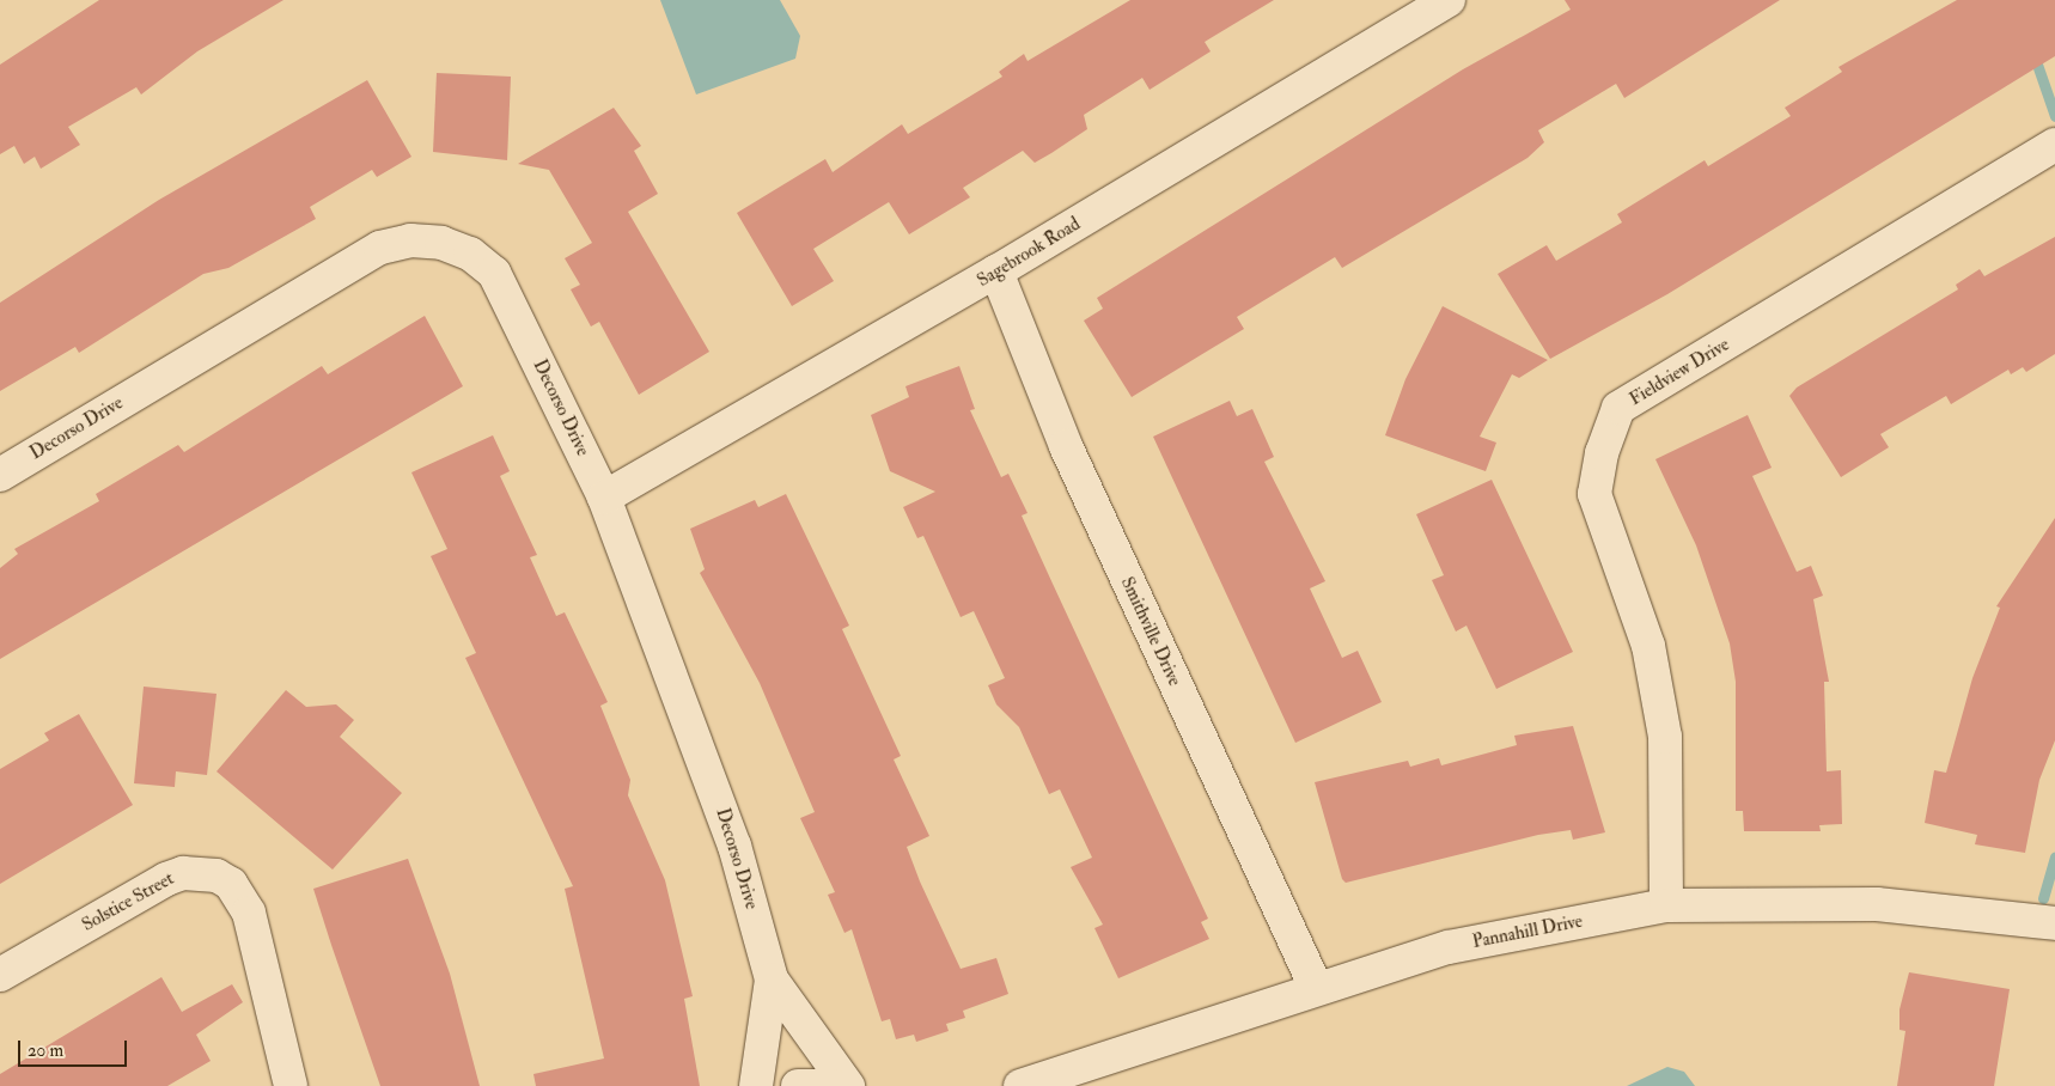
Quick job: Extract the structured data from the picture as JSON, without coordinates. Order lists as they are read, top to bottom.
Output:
{
  "streets": {
    "street": [
      "Sagebrook Road",
      "Fieldview Drive",
      "Decorso Drive",
      "Smithville Drive",
      "Solstice Street",
      "Pannahill Drive"
    ]
  },
  "crossings": [
    ["Sagebrook Road", "Decorso Drive"],
    ["Sagebrook Road", "Smithville Drive"],
    ["Fieldview Drive", "Pannahill Drive"],
    ["Smithville Drive", "Pannahill Drive"]
  ],
  "scale_bar": "20 m"
}
